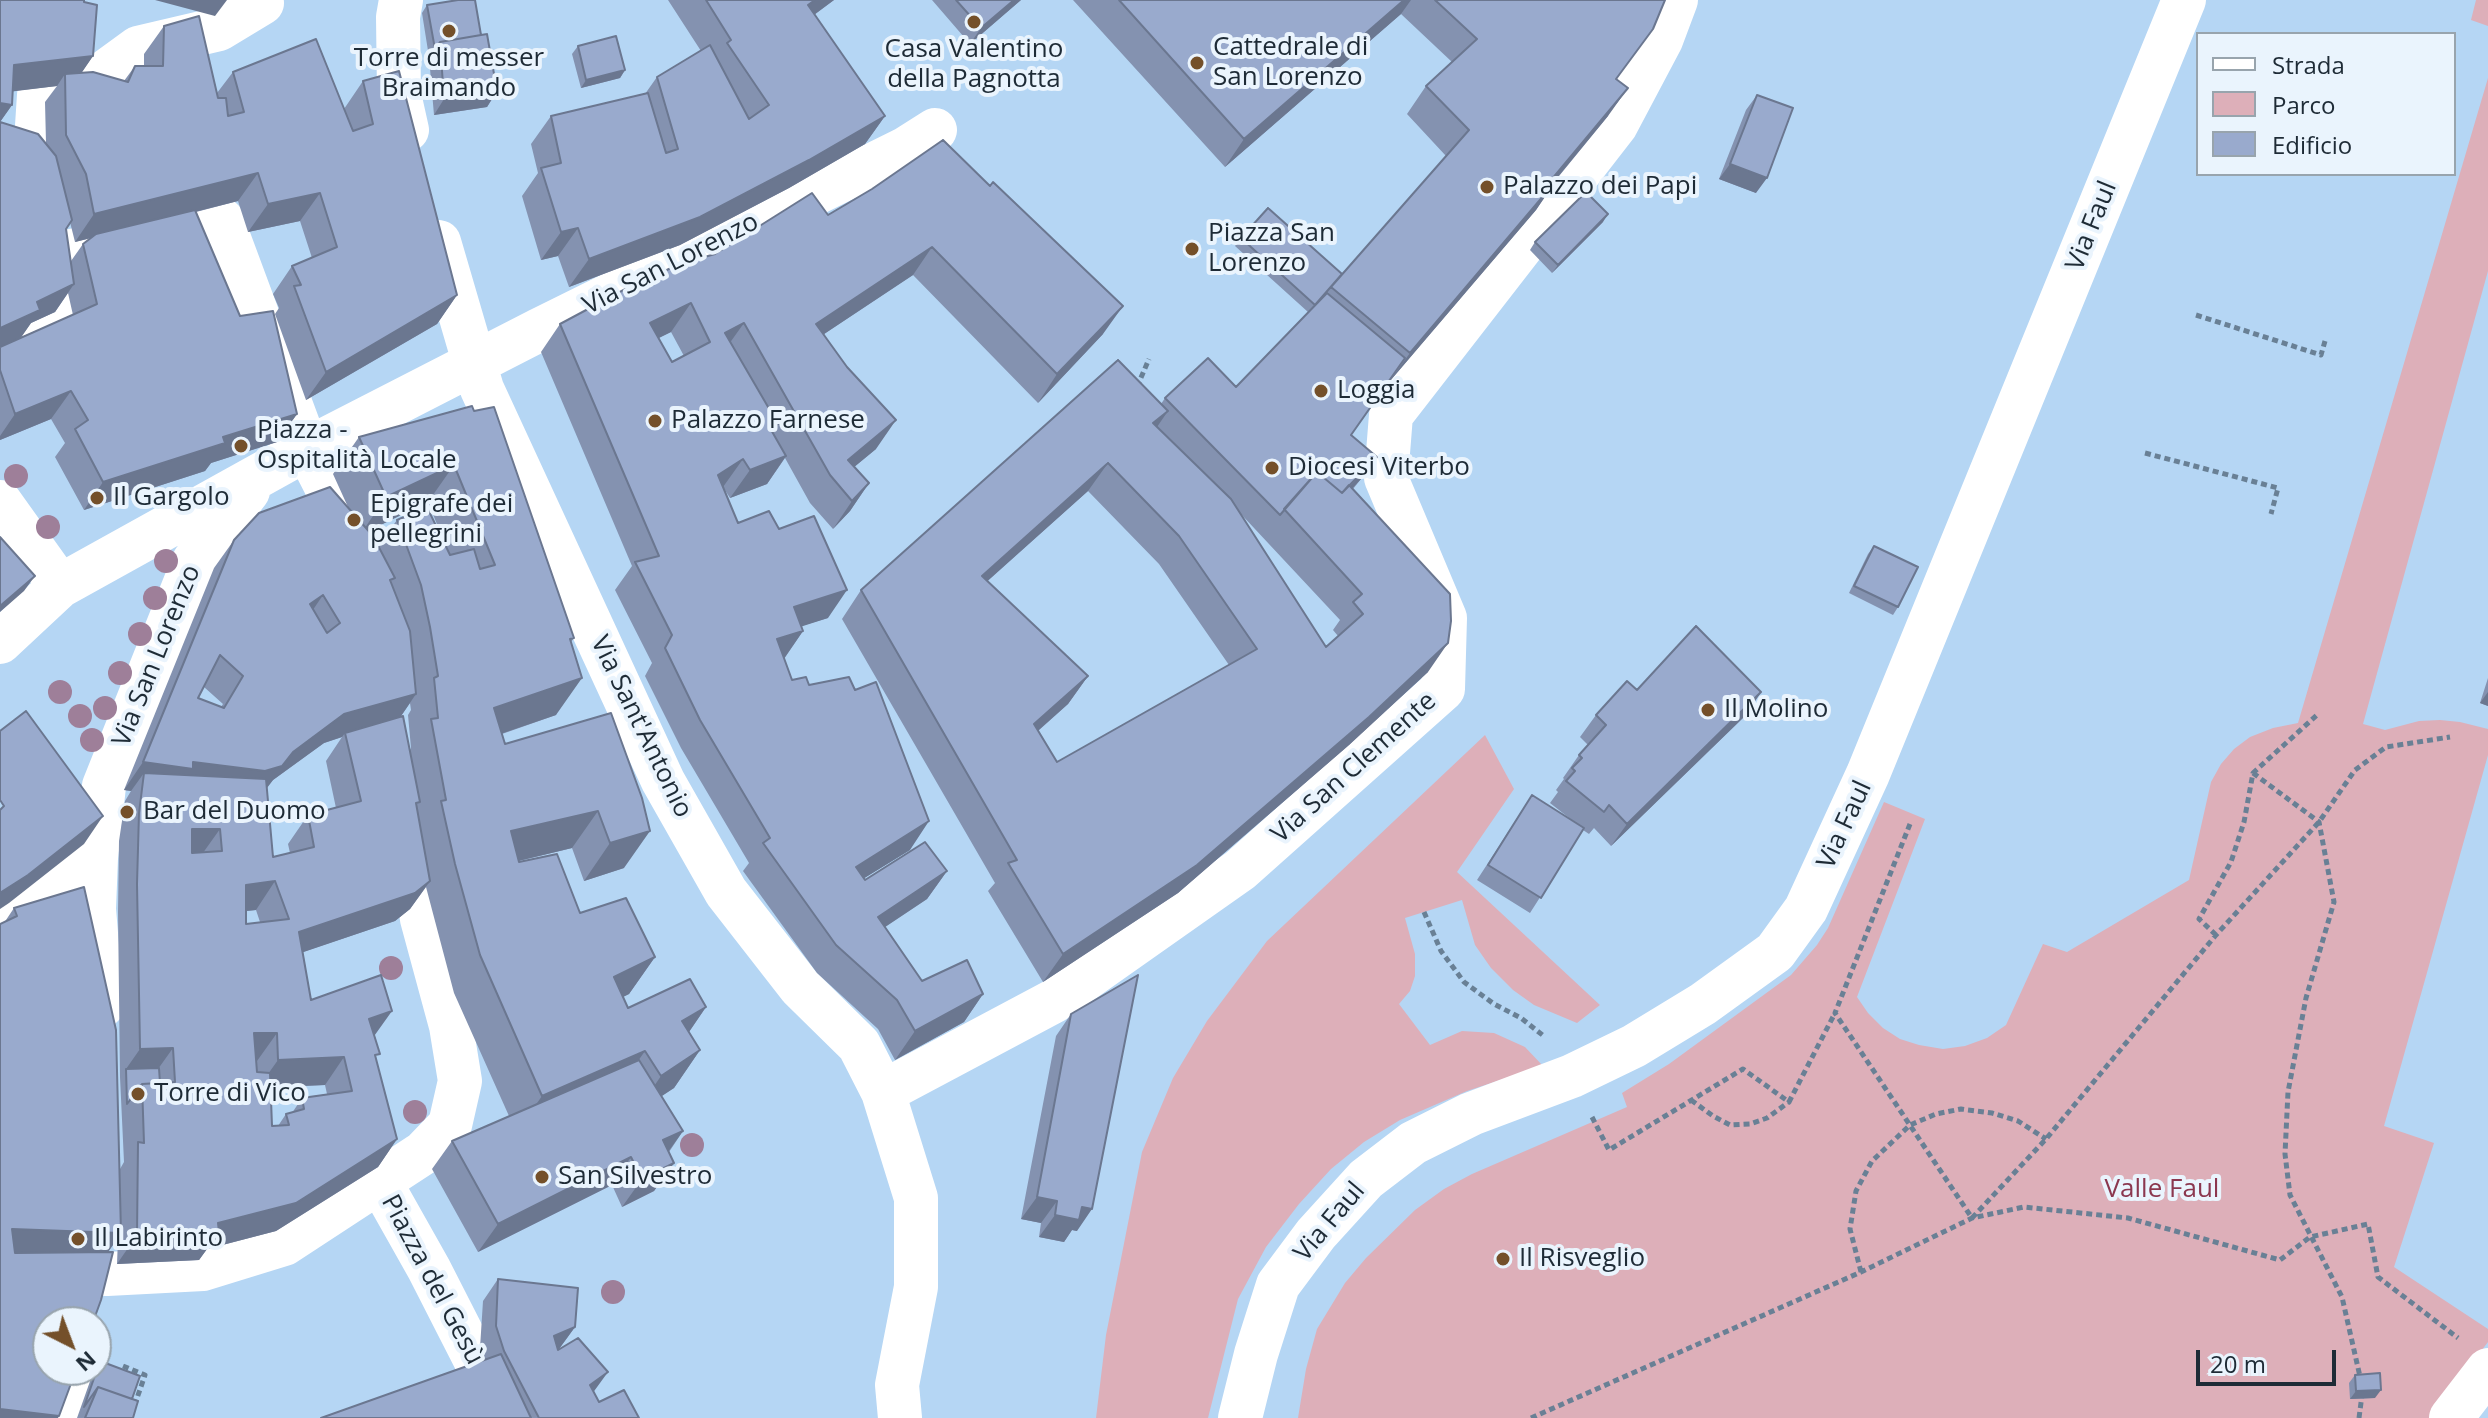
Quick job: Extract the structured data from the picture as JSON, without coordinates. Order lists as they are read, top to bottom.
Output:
{
  "streets": {
    "street": [
      "Via Faul",
      "Via San Lorenzo",
      "Via Sant'Antonio",
      "Via San Clemente",
      "Piazza del Gesù"
    ]
  },
  "crossings": [
    ["Via Sant'Antonio", "Via San Clemente"]
  ],
  "parks": ["Valle Faul"],
  "places": [
    "Casa Valentino della Pagnotta",
    "Torre di messer Braimando",
    "Cattedrale di San Lorenzo",
    "Palazzo dei Papi",
    "Piazza San Lorenzo",
    "Loggia",
    "Palazzo Farnese",
    "Piazza - Ospitalità Locale",
    "Diocesi Viterbo",
    "Il Gargolo",
    "Epigrafe dei pellegrini",
    "Il Molino",
    "Bar del Duomo",
    "Torre di Vico",
    "San Silvestro",
    "Il Labirinto",
    "Il Risveglio"
  ],
  "legend": ["Strada", "Parco", "Edificio"],
  "scale_bar": "20 m",
  "north": "bottom right"
}
